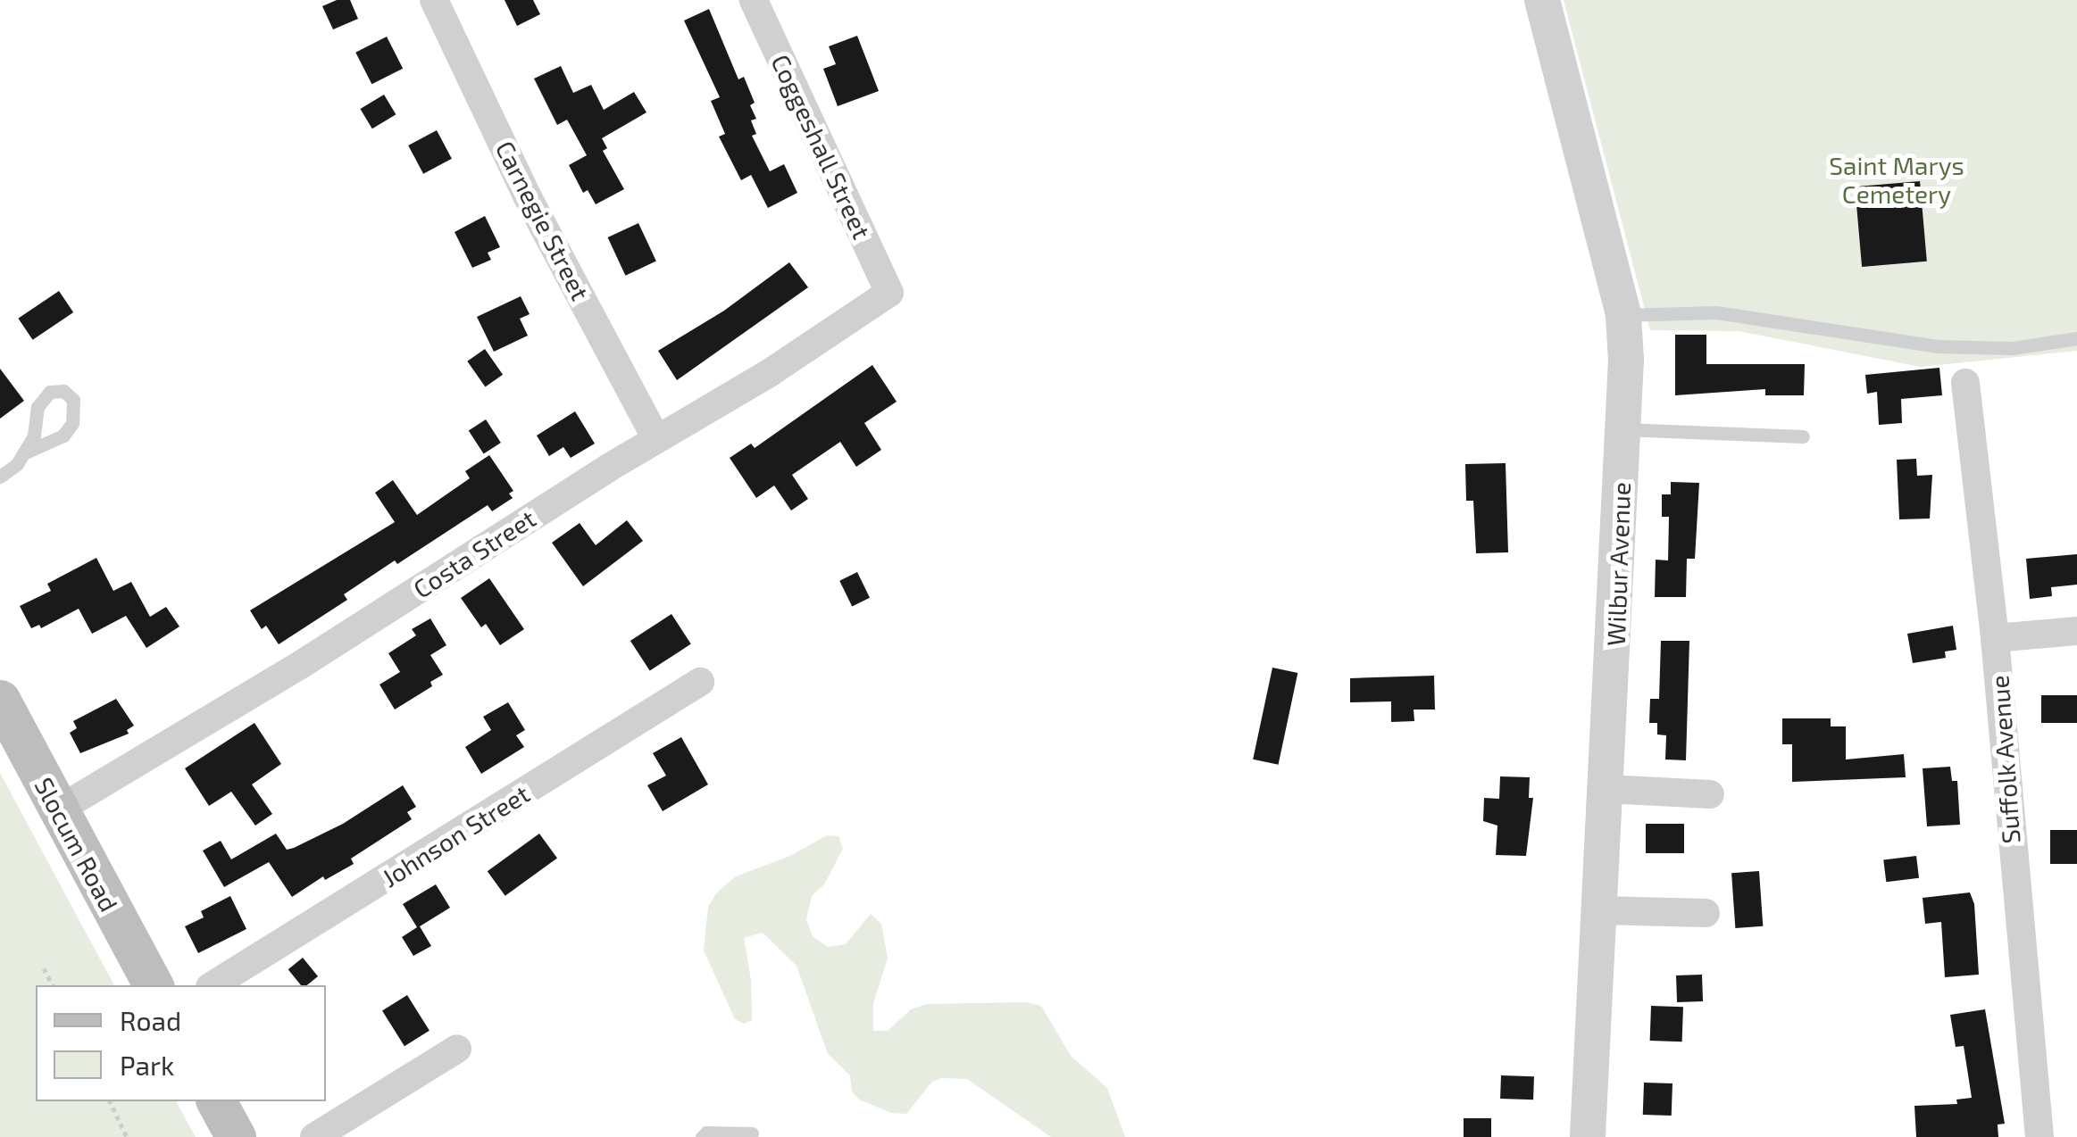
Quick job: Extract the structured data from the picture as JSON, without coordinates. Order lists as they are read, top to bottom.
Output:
{
  "streets": {
    "main road": ["Slocum Road"],
    "street": [
      "Coggeshall Street",
      "Carnegie Street",
      "Costa Street",
      "Wilbur Avenue",
      "Suffolk Avenue",
      "Johnson Street"
    ]
  },
  "crossings": [
    ["Coggeshall Street", "Costa Street"],
    ["Carnegie Street", "Costa Street"],
    ["Costa Street", "Slocum Road"]
  ],
  "parks": ["Saint Marys Cemetery"],
  "legend": ["Road", "Park"]
}
